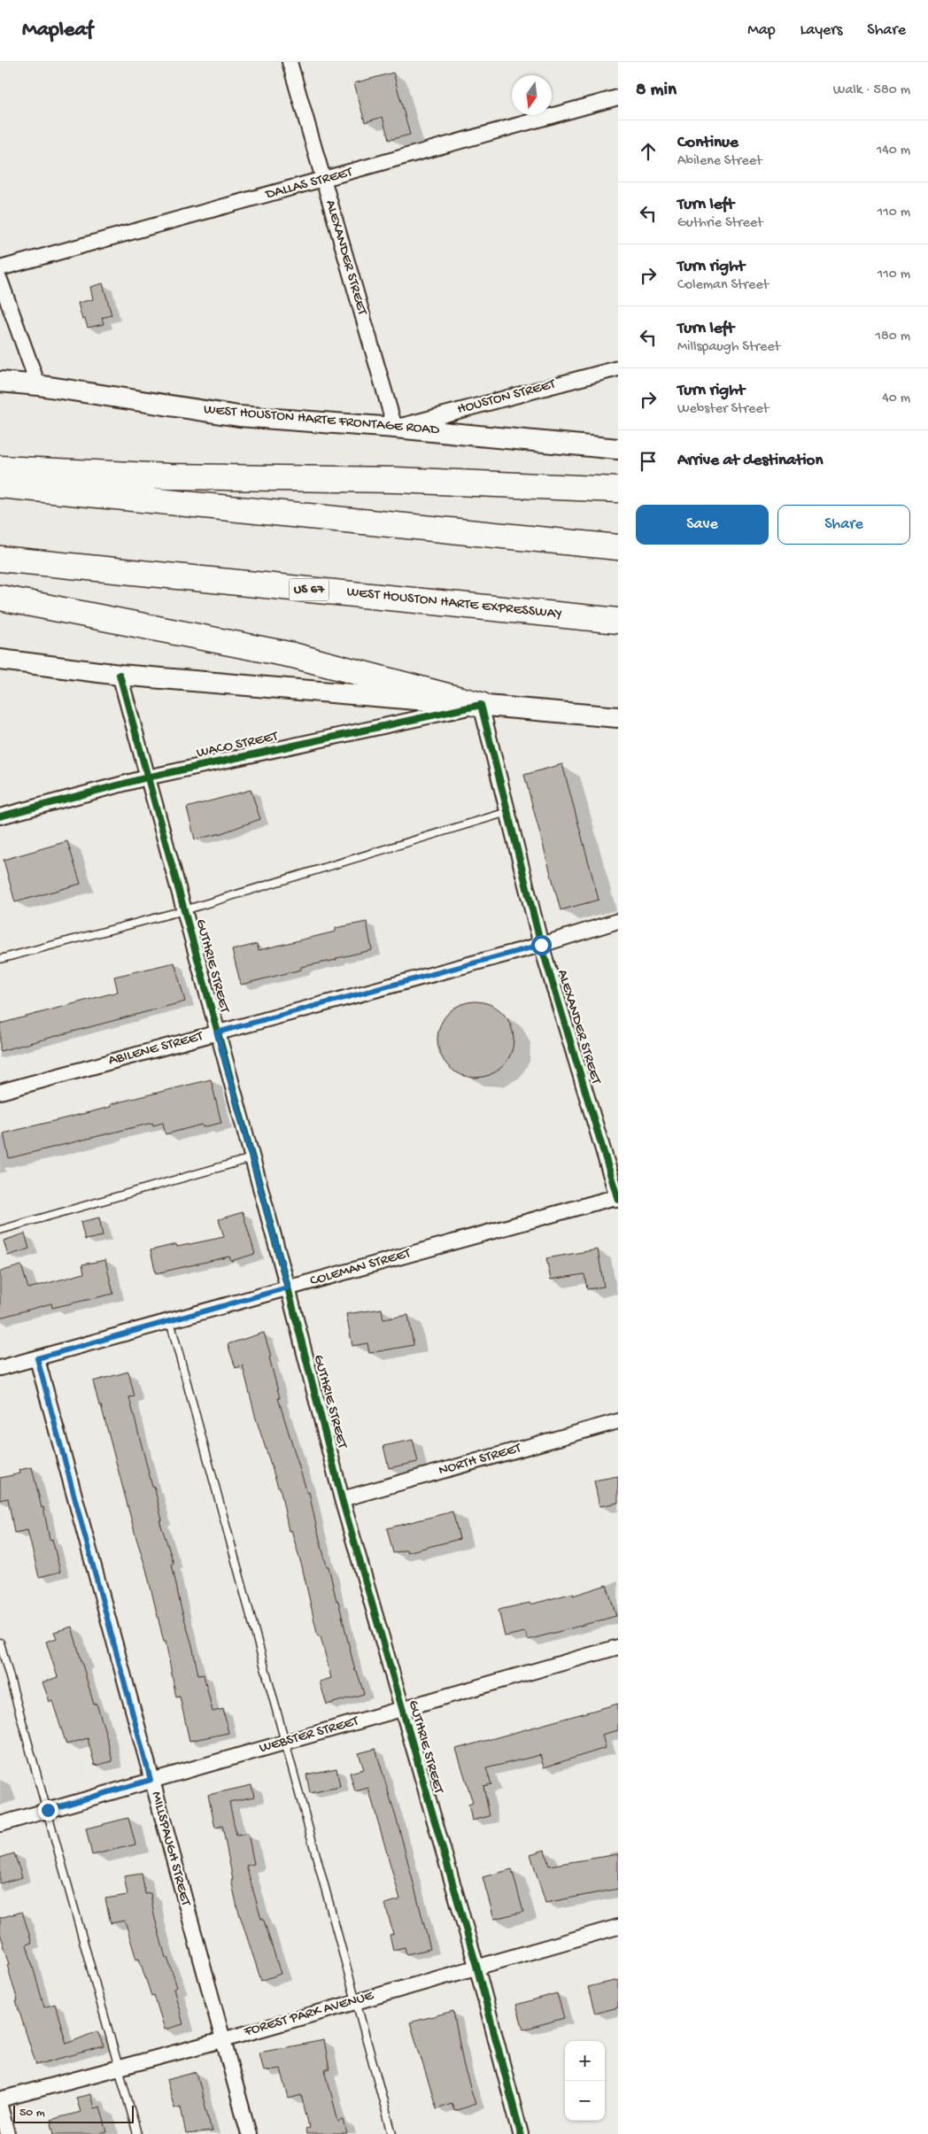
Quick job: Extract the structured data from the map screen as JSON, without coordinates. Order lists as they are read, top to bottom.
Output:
{
  "streets": {
    "highway": ["US 67", "WEST HOUSTON HARTE EXPRESSWAY"],
    "main road": ["WEST HOUSTON HARTE FRONTAGE ROAD"],
    "street": [
      "DALLAS STREET",
      "ALEXANDER STREET",
      "HOUSTON STREET",
      "WACO STREET",
      "GUTHRIE STREET",
      "ABILENE STREET",
      "COLEMAN STREET",
      "NORTH STREET",
      "WEBSTER STREET",
      "MILLSPAUGH STREET",
      "FOREST PARK AVENUE"
    ]
  },
  "crossings": [
    ["DALLAS STREET", "ALEXANDER STREET"],
    ["ALEXANDER STREET", "HOUSTON STREET"],
    ["ALEXANDER STREET", "WEST HOUSTON HARTE FRONTAGE ROAD"],
    ["ALEXANDER STREET", "WACO STREET"],
    ["ALEXANDER STREET", "ABILENE STREET"],
    ["ALEXANDER STREET", "COLEMAN STREET"],
    ["HOUSTON STREET", "WEST HOUSTON HARTE FRONTAGE ROAD"],
    ["WACO STREET", "GUTHRIE STREET"],
    ["GUTHRIE STREET", "ABILENE STREET"],
    ["GUTHRIE STREET", "COLEMAN STREET"],
    ["GUTHRIE STREET", "NORTH STREET"],
    ["GUTHRIE STREET", "WEBSTER STREET"],
    ["GUTHRIE STREET", "FOREST PARK AVENUE"],
    ["COLEMAN STREET", "MILLSPAUGH STREET"],
    ["WEBSTER STREET", "MILLSPAUGH STREET"],
    ["MILLSPAUGH STREET", "FOREST PARK AVENUE"]
  ],
  "scale_bar": "50 m",
  "north": "bottom",
  "page": {
    "header": "Mapleaf",
    "nav": ["Map", "Layers", "Share"],
    "heading": ["8 min", "Walk · 580 m"],
    "list": [
      ["Continue", "Abilene Street", "140 m"],
      ["Turn left", "Guthrie Street", "110 m"],
      ["Turn right", "Coleman Street", "110 m"],
      ["Turn left", "Millspaugh Street", "180 m"],
      ["Turn right", "Webster Street", "40 m"],
      "Arrive at destination"
    ],
    "buttons": ["Save", "Share"],
    "map_buttons": ["+", "−"],
    "scale": "50 m"
  }
}
